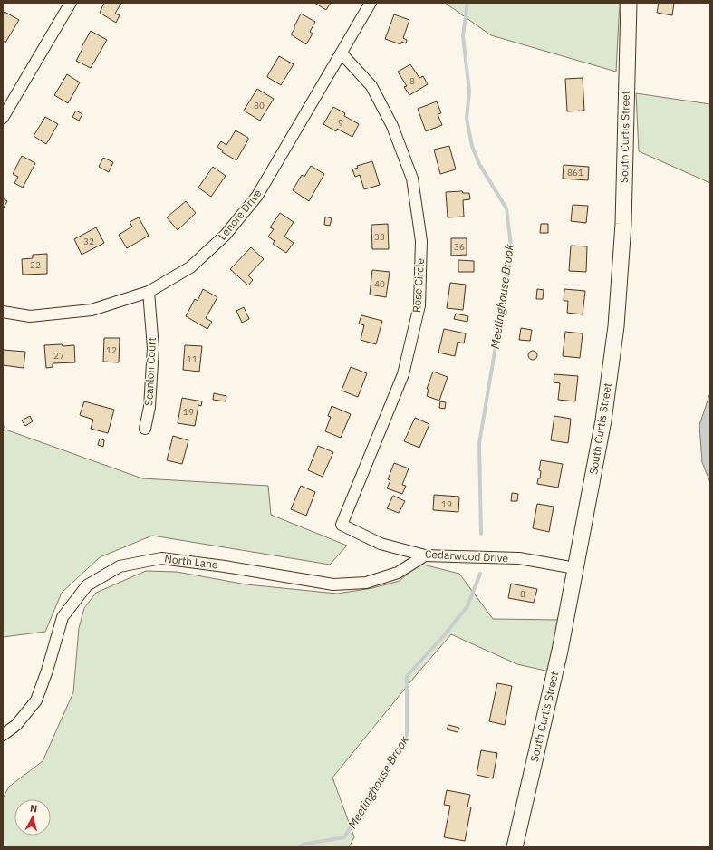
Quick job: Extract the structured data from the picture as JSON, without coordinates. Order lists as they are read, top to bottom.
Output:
{
  "streets": {
    "street": [
      "South Curtis Street",
      "Lenore Drive",
      "Rose Circle",
      "Scanlon Court",
      "Cedarwood Drive",
      "North Lane"
    ]
  },
  "crossings": [
    ["South Curtis Street", "Cedarwood Drive"],
    ["Lenore Drive", "Rose Circle"],
    ["Lenore Drive", "Scanlon Court"],
    ["Rose Circle", "Cedarwood Drive"],
    ["Cedarwood Drive", "North Lane"]
  ],
  "water": ["Meetinghouse Brook"],
  "house_numbers": [
    "8",
    "80",
    "9",
    "861",
    "33",
    "32",
    "36",
    "22",
    "40",
    "12",
    "27",
    "11",
    "19",
    "19",
    "8"
  ],
  "north": "top"
}
